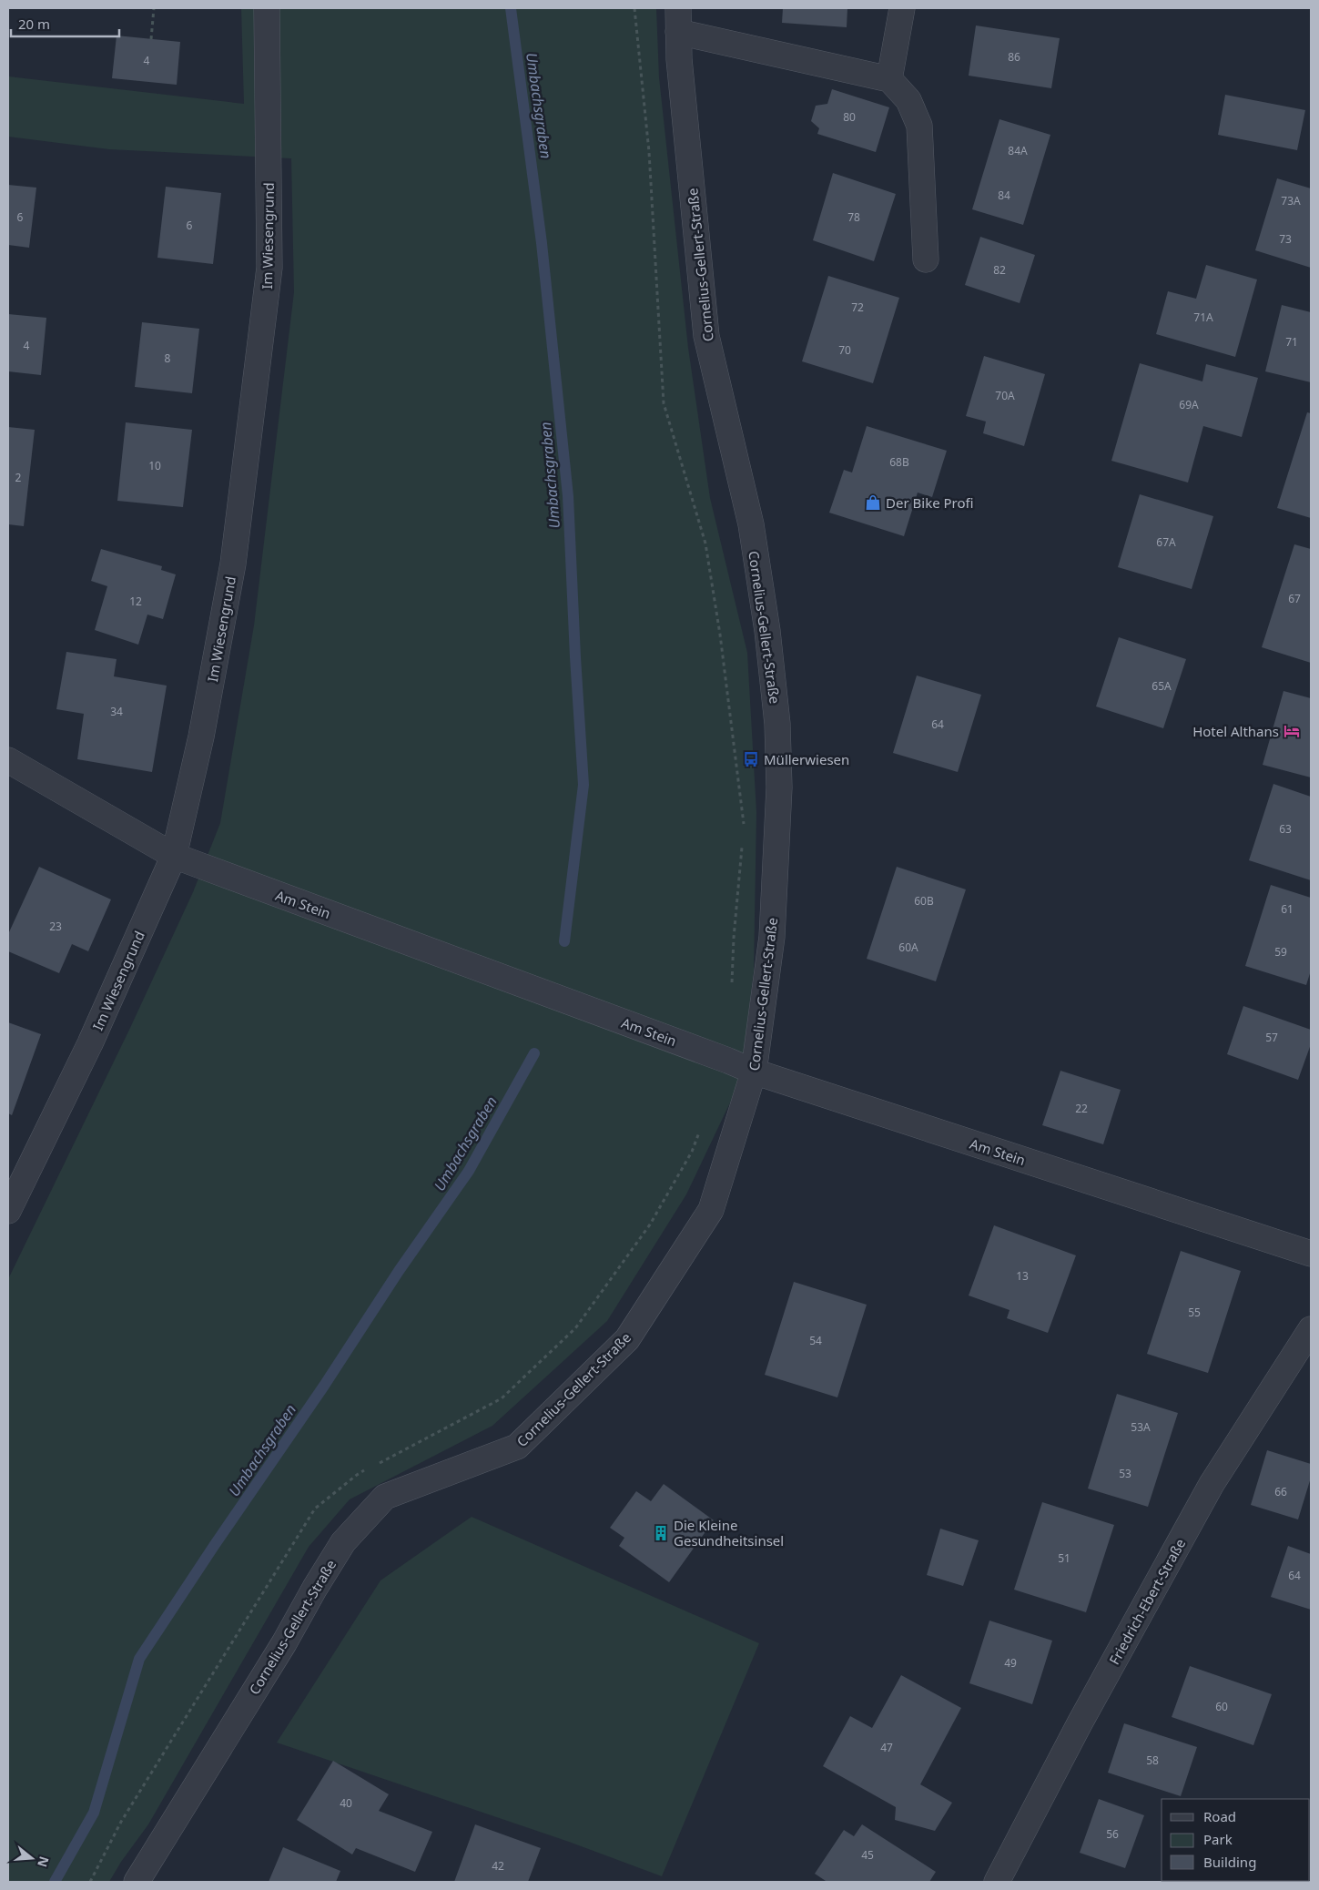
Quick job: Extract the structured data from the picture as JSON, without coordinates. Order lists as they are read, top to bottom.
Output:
{
  "streets": {
    "street": [
      "Im Wiesengrund",
      "Cornelius-Gellert-Straße",
      "Am Stein",
      "Friedrich-Ebert-Straße"
    ]
  },
  "crossings": [
    ["Im Wiesengrund", "Am Stein"],
    ["Cornelius-Gellert-Straße", "Am Stein"]
  ],
  "water": ["Umbachsgraben"],
  "places": {
    "shop": ["Der Bike Profi"],
    "hotel": ["Hotel Althans"],
    "bus stop": ["Müllerwiesen"],
    "building": ["Die Kleine Gesundheitsinsel"]
  },
  "house_numbers": [
    "86",
    "4",
    "80",
    "84A",
    "84",
    "73A",
    "6",
    "78",
    "6",
    "73",
    "82",
    "72",
    "71A",
    "71",
    "4",
    "70",
    "8",
    "70A",
    "69A",
    "68B",
    "10",
    "2",
    "67A",
    "67",
    "12",
    "65A",
    "34",
    "64",
    "63",
    "60B",
    "61",
    "23",
    "60A",
    "59",
    "57",
    "22",
    "13",
    "55",
    "54",
    "53A",
    "53",
    "66",
    "51",
    "64",
    "49",
    "60",
    "47",
    "58",
    "40",
    "56",
    "45",
    "42"
  ],
  "legend": ["Road", "Park", "Building"],
  "scale_bar": "20 m",
  "north": "right"
}
